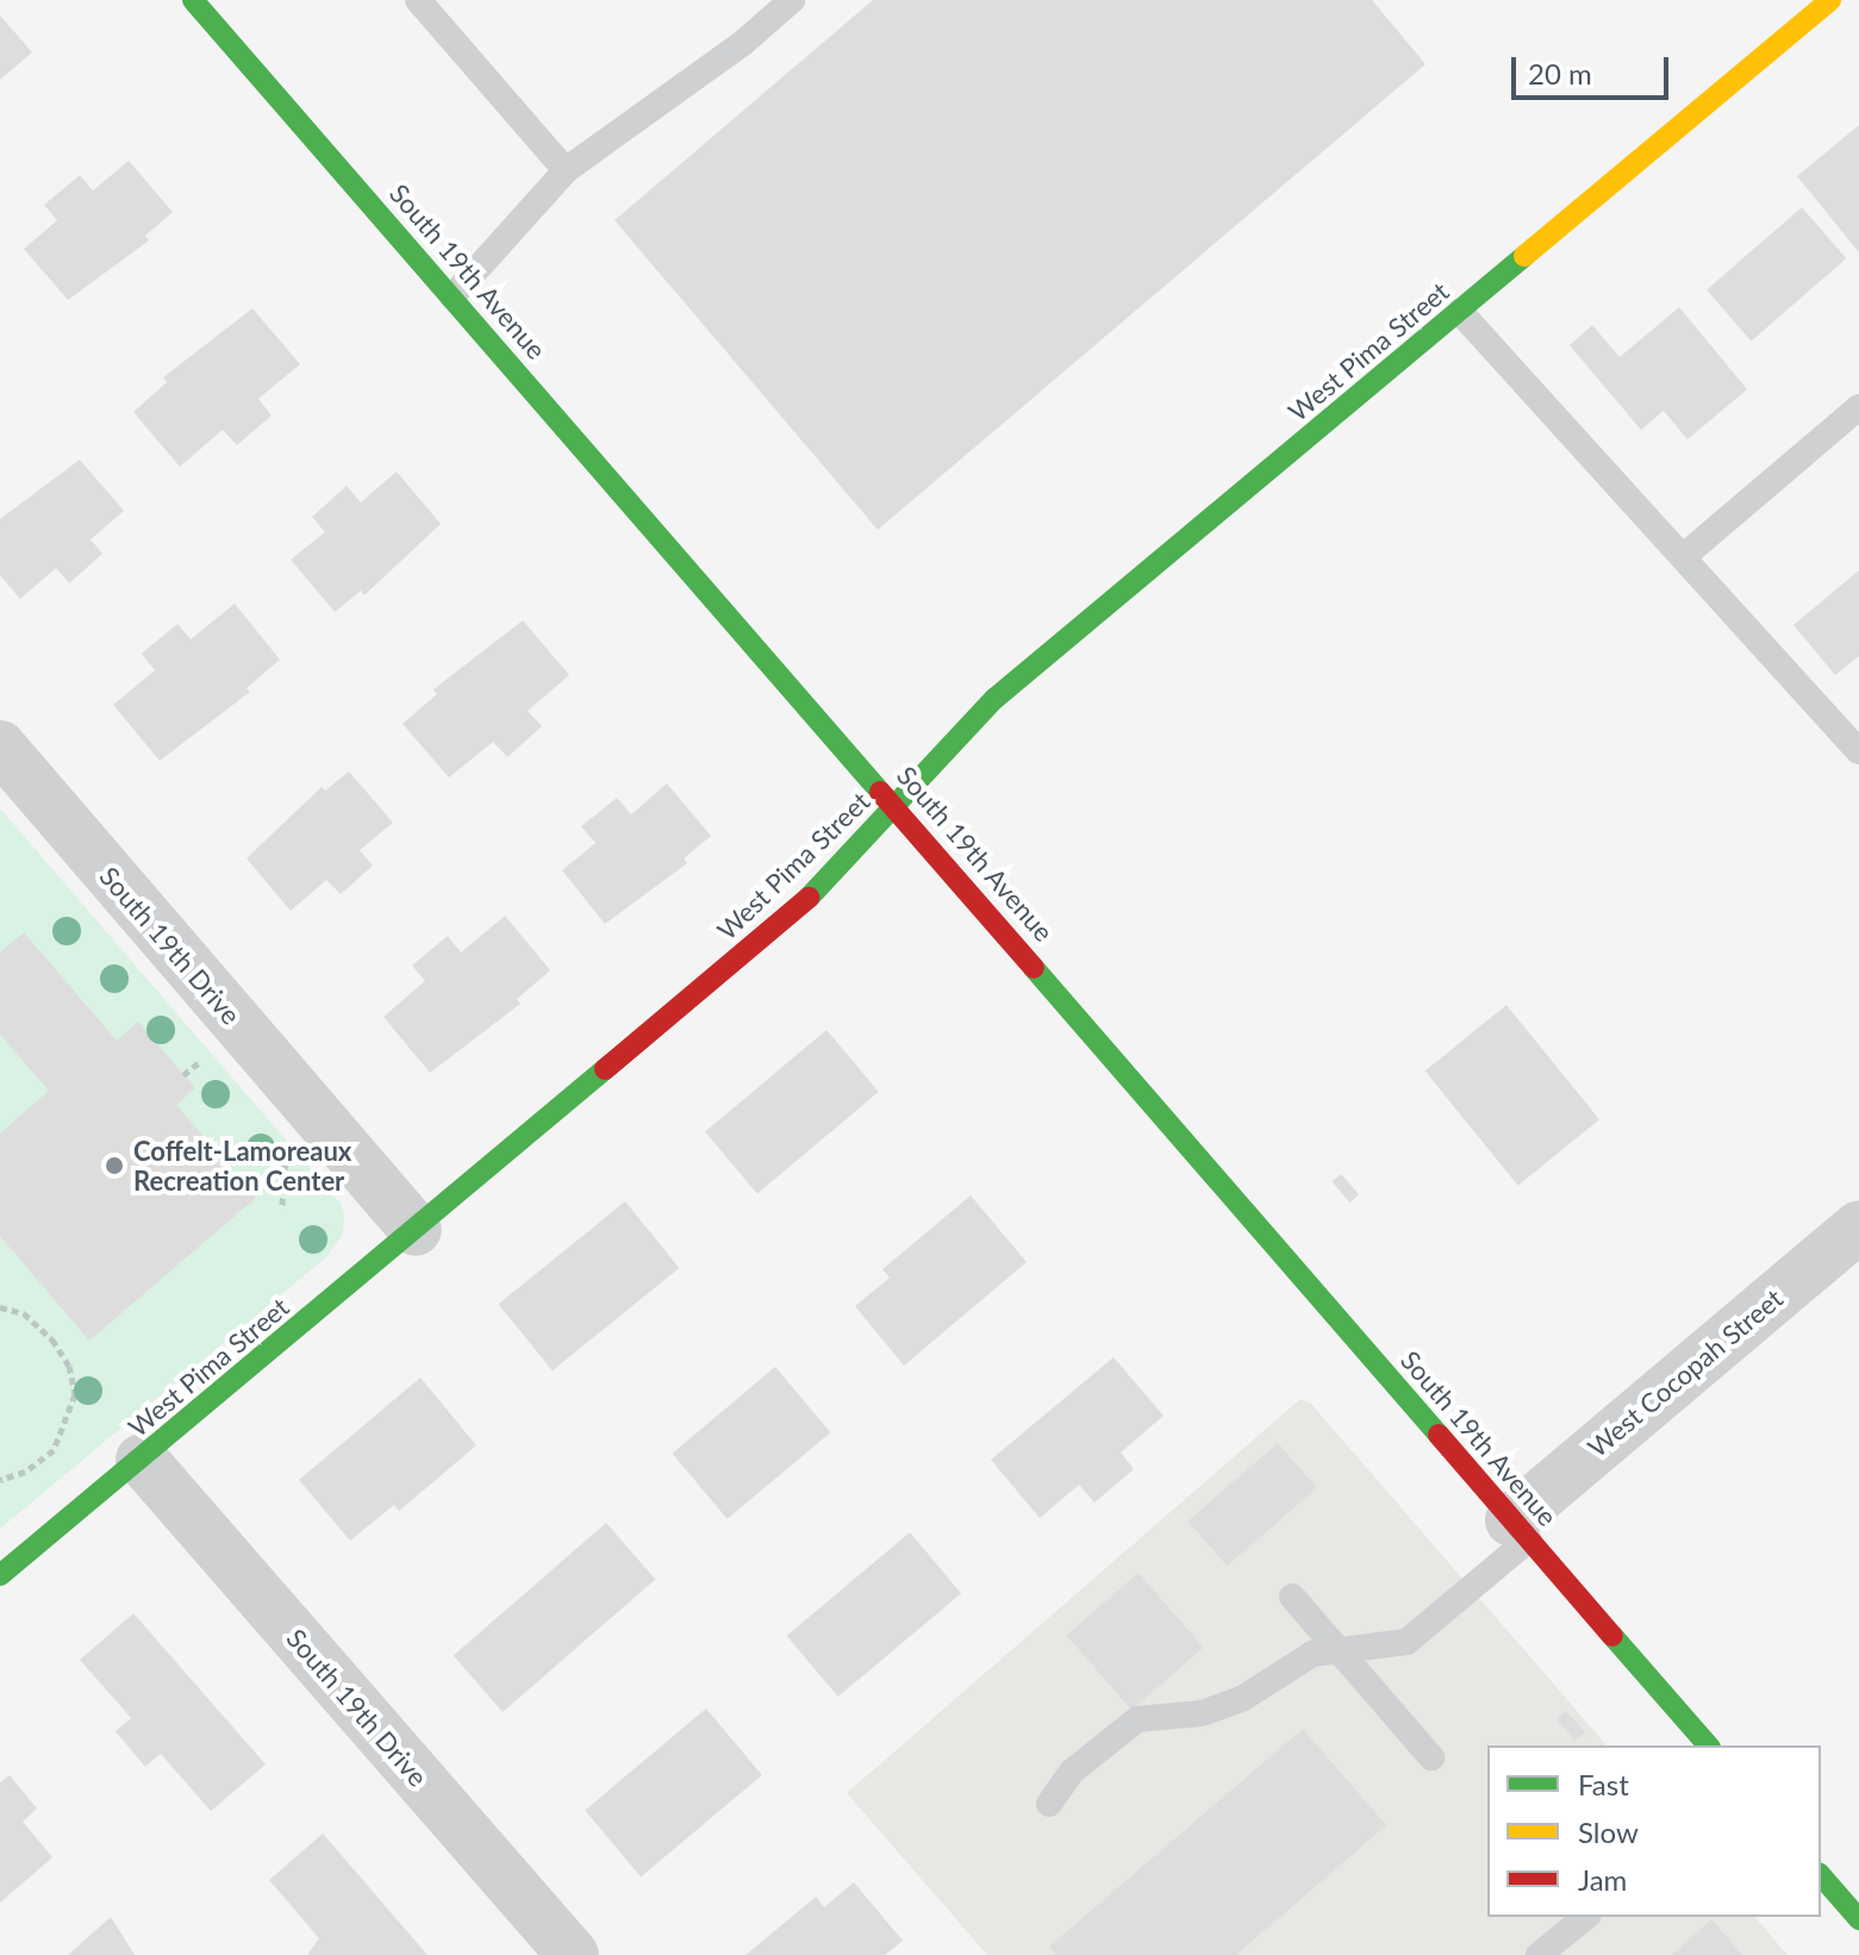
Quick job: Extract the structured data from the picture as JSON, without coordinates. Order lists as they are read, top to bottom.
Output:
{
  "streets": {
    "street": [
      "South 19th Avenue",
      "West Pima Street",
      "South 19th Drive",
      "West Cocopah Street"
    ]
  },
  "crossings": [
    ["South 19th Avenue", "West Pima Street"],
    ["South 19th Avenue", "West Cocopah Street"],
    ["West Pima Street", "South 19th Drive"]
  ],
  "places": ["Coffelt-Lamoreaux Recreation Center"],
  "legend": ["Fast", "Slow", "Jam"],
  "scale_bar": "20 m"
}
